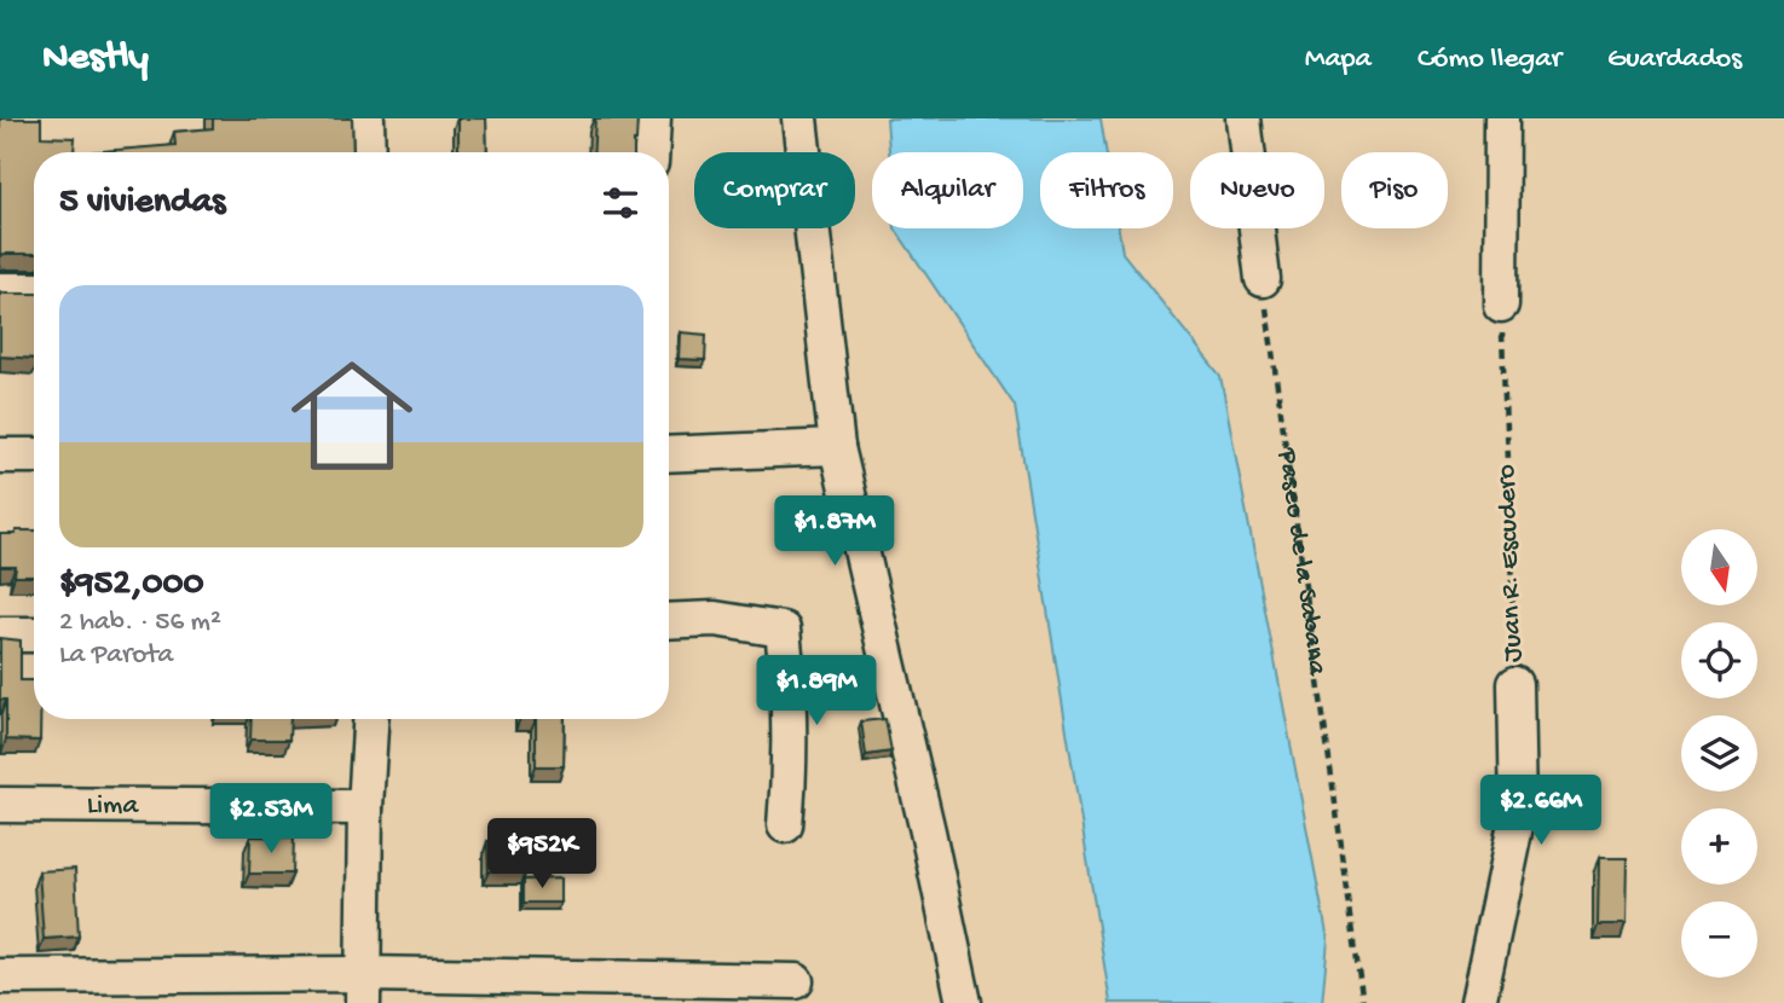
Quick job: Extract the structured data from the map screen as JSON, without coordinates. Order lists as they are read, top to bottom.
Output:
{
  "streets": {
    "street": ["Juan R. Escudero", "Lima"],
    "path": ["Paseo de la Sabana"]
  },
  "north": "bottom",
  "page": {
    "header": "Nestly",
    "nav": ["Mapa", "Cómo llegar", "Guardados"],
    "chip": [
      "Comprar",
      "Alquilar",
      "Filtros",
      "Nuevo",
      "Piso"
    ],
    "heading": "5 viviendas",
    "list": [
      {
        "name": "$952,000",
        "note": "2 hab. · 56 m² · La Parota"
      }
    ],
    "price": [
      "$1.87M",
      "$1.89M",
      "$2.66M",
      "$2.53M",
      "$952K"
    ],
    "map_buttons": ["+", "−"]
  }
}
